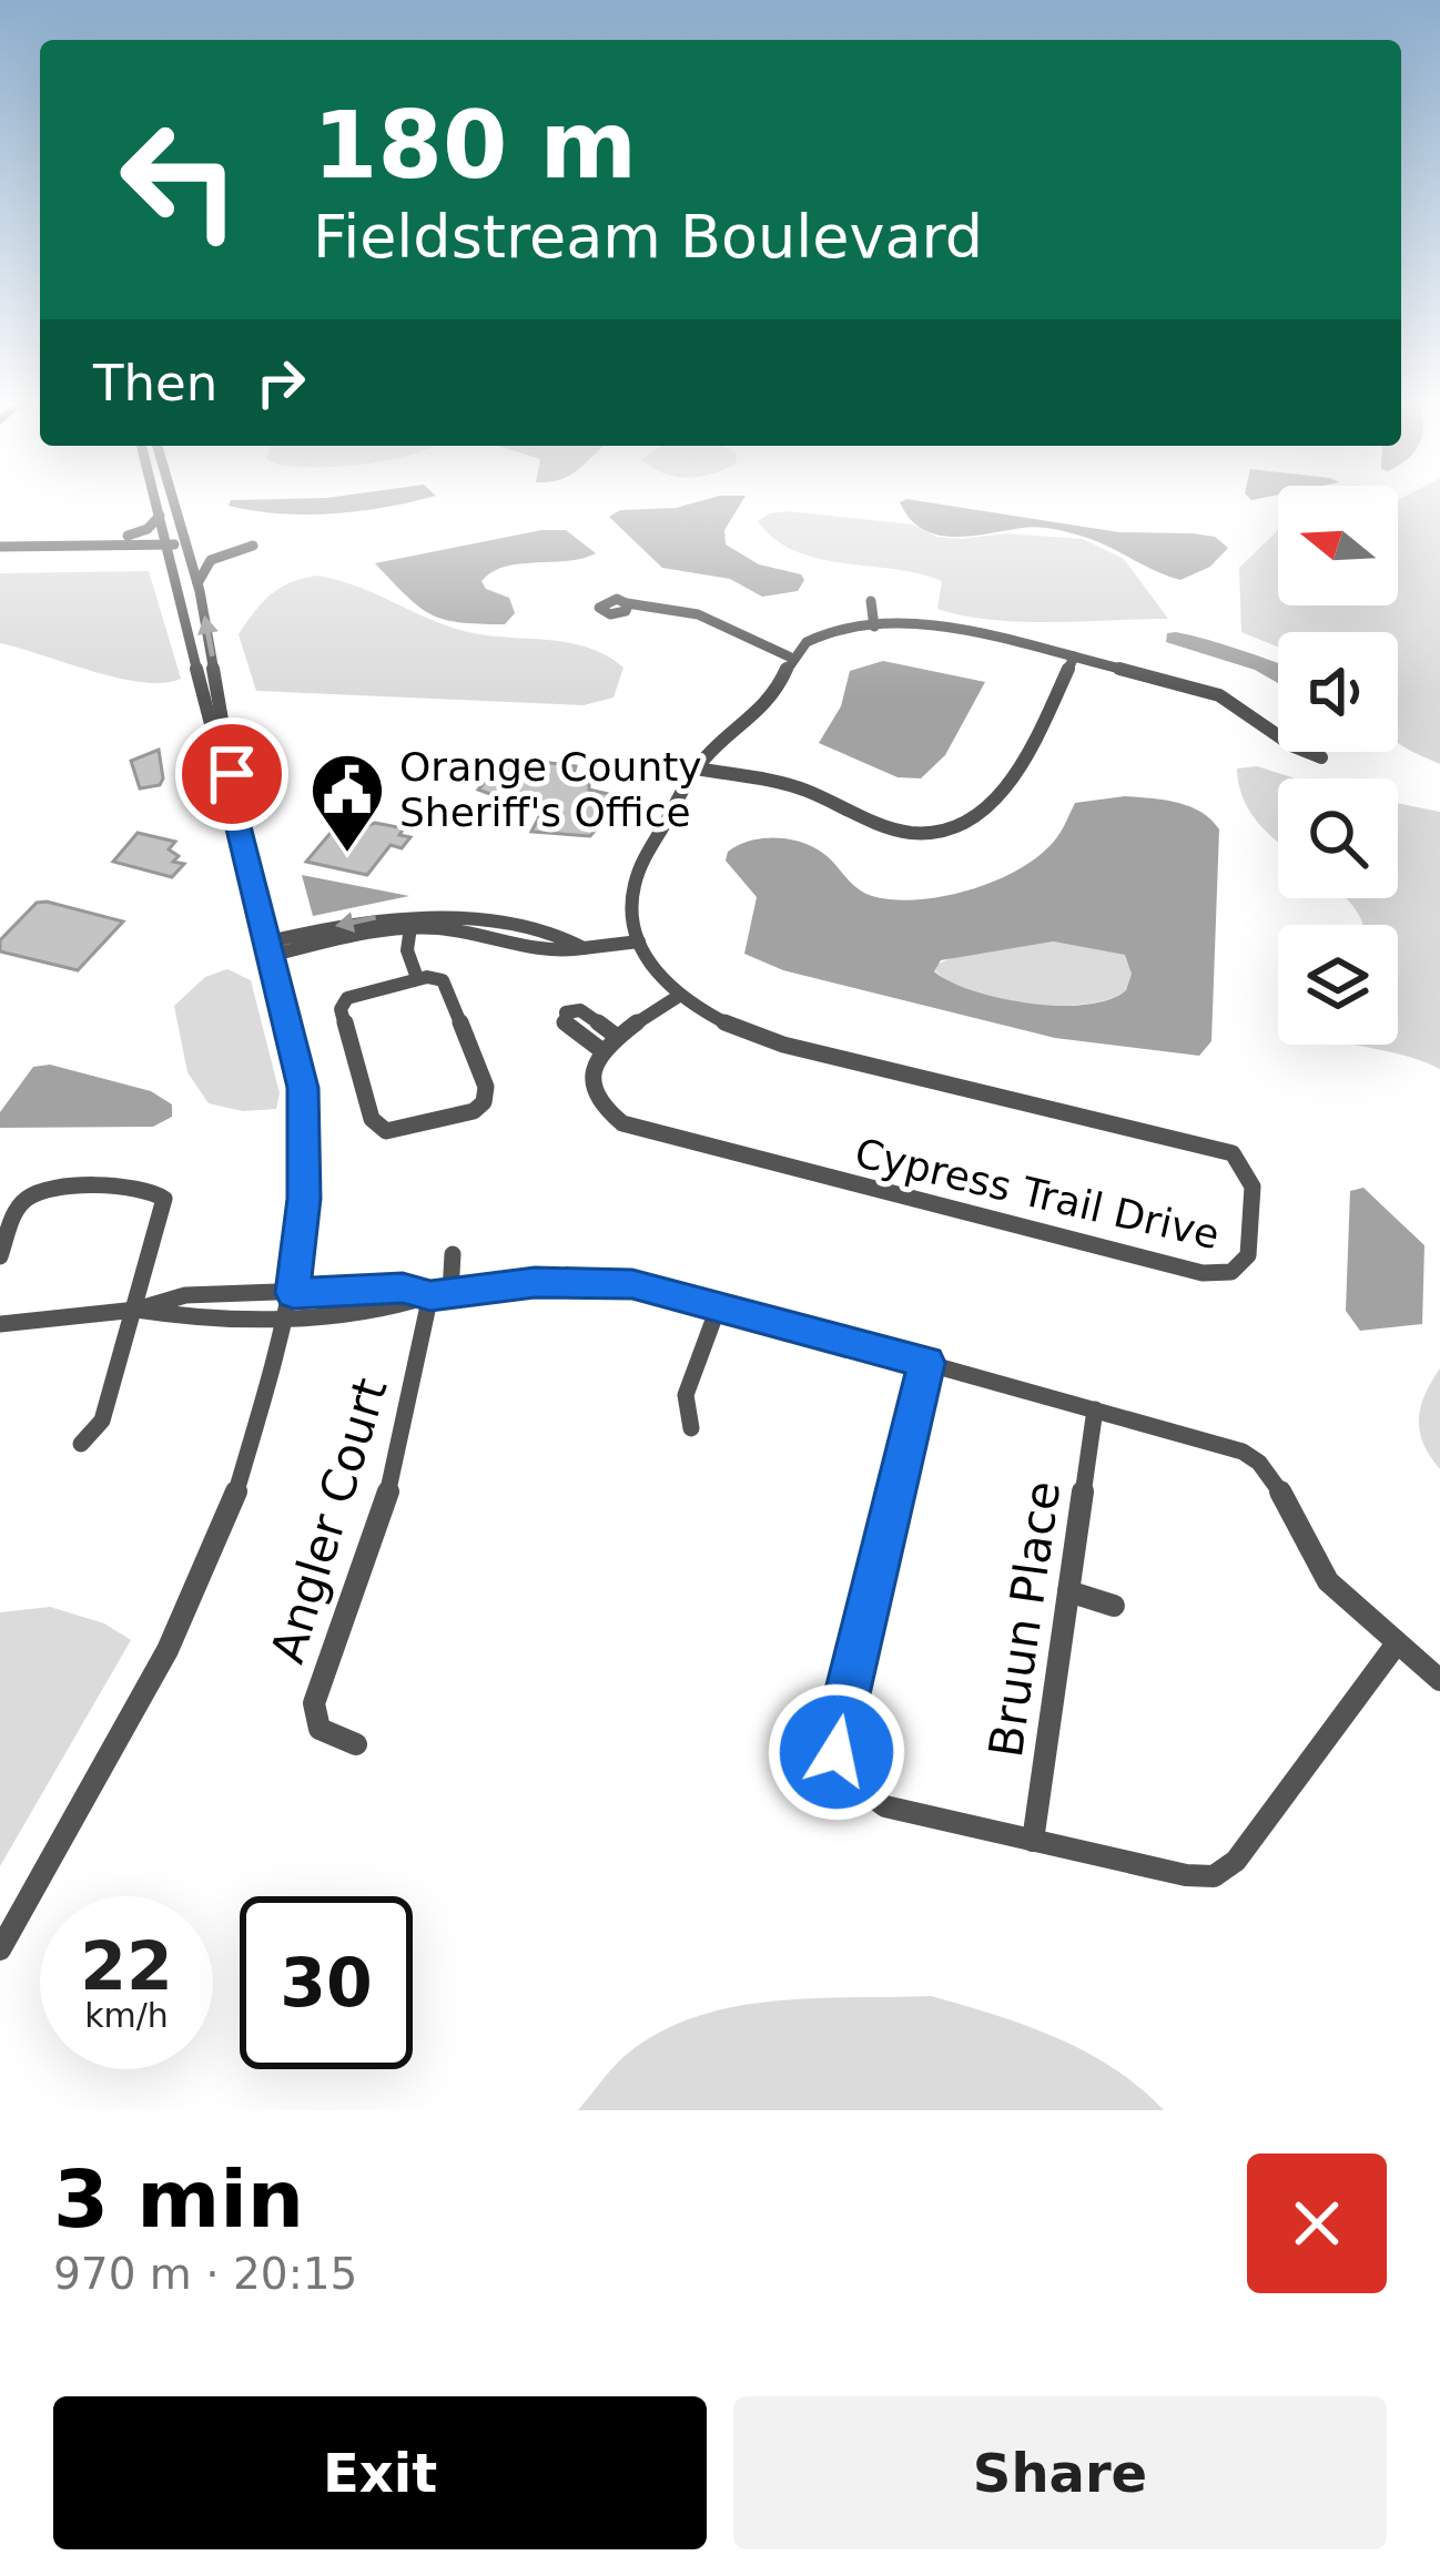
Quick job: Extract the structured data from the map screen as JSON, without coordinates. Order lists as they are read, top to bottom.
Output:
{
  "streets": {
    "street": ["Cypress Trail Drive", "Angler Court", "Bruun Place"]
  },
  "places": {
    "public building": ["Orange County Sheriff's Office"]
  },
  "north": "left",
  "page": {
    "turn": ["180 m", "Fieldstream Boulevard"],
    "then": "Then",
    "speed": "22 km/h",
    "limit": "30",
    "heading": ["3 min", "970 m · 20:15"],
    "buttons": ["Exit", "Share"]
  }
}
